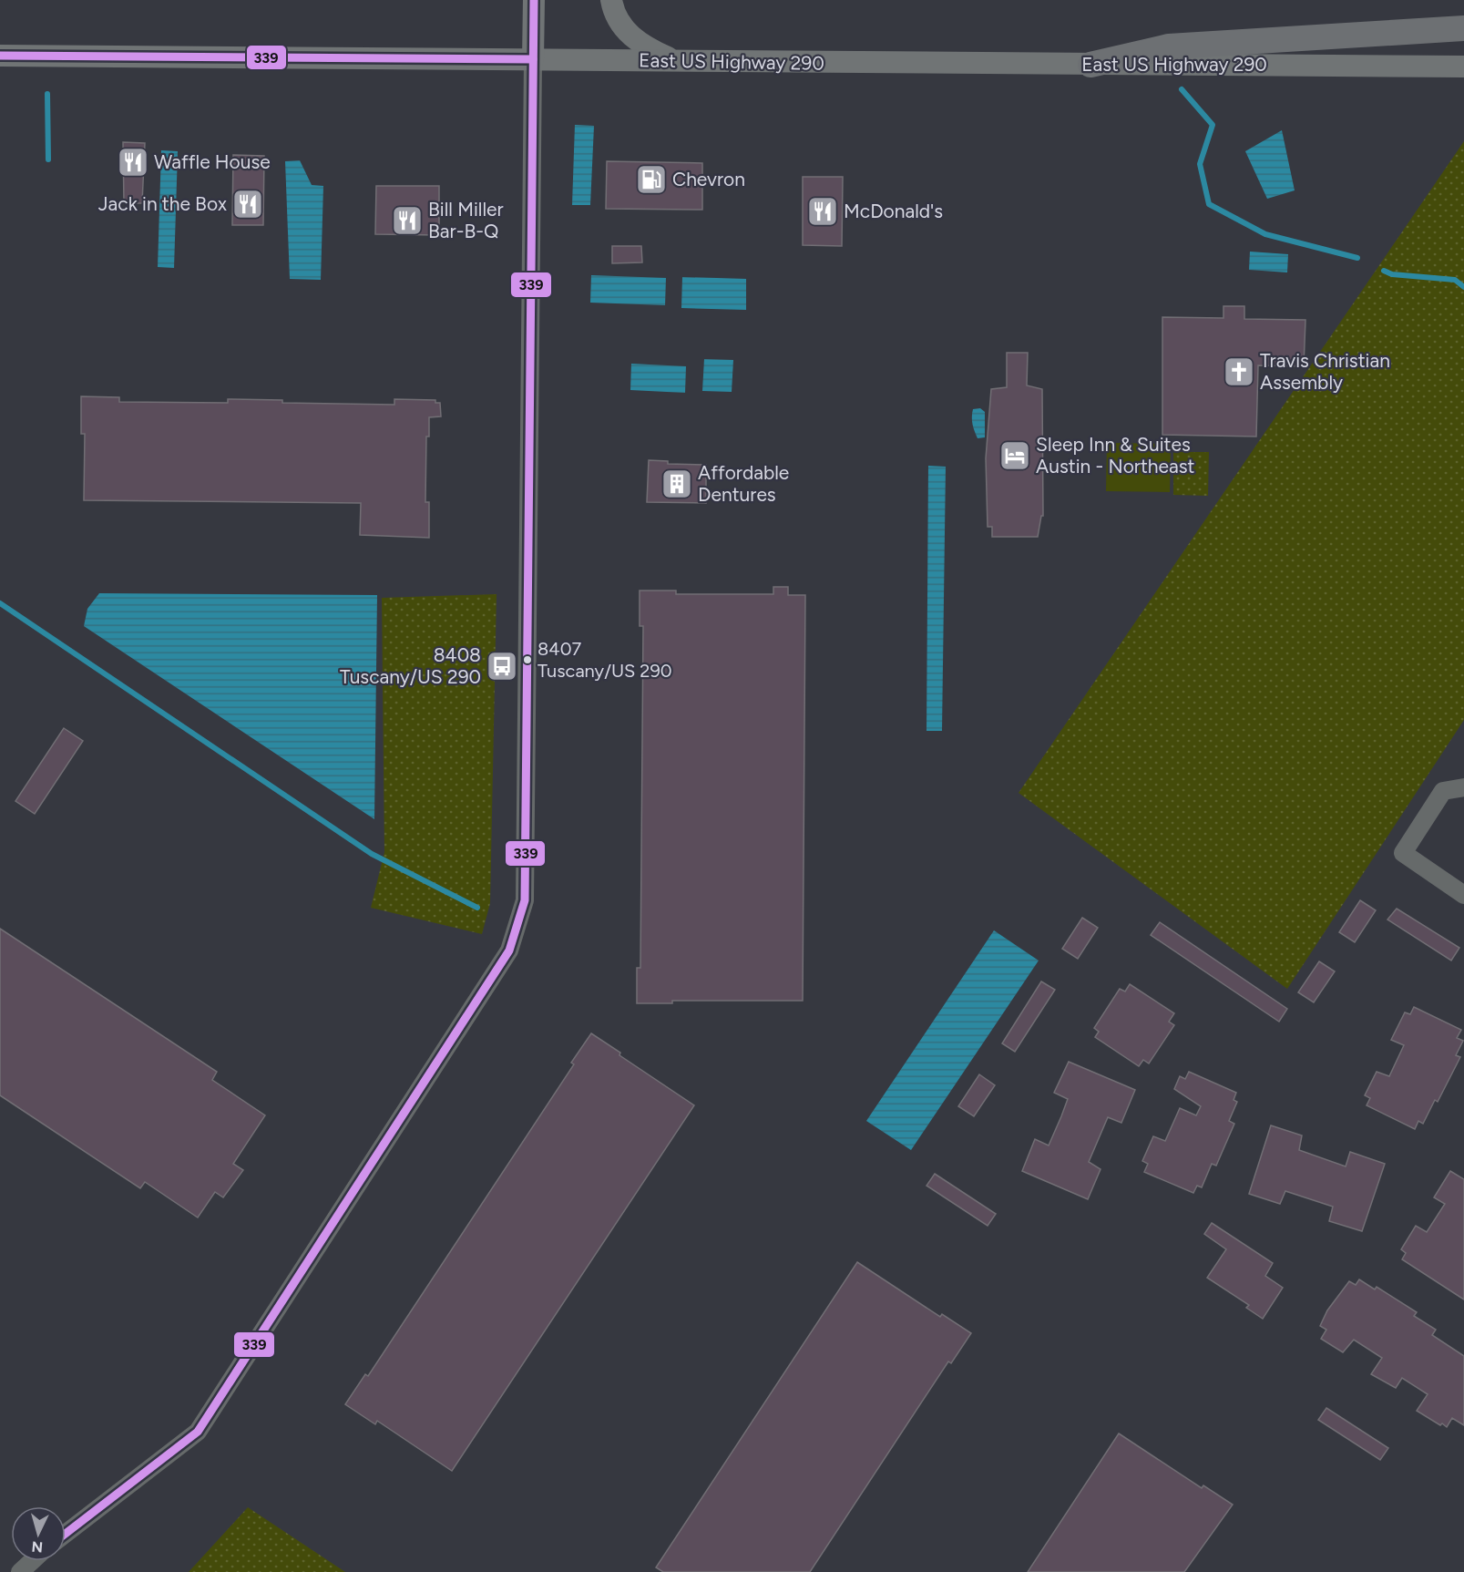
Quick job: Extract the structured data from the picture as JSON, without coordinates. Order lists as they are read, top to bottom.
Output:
{
  "streets": {
    "main road": ["East US Highway 290"]
  },
  "places": {
    "restaurant": [
      "Waffle House",
      "Jack in the Box",
      "McDonald's",
      "Bill Miller Bar-B-Q"
    ],
    "fuel station": ["Chevron"],
    "church": ["Travis Christian Assembly"],
    "hotel": ["Sleep Inn & Suites Austin - Northeast"],
    "building": ["Affordable Dentures"],
    "other": ["8407 Tuscany/US 290"],
    "bus stop": ["8408 Tuscany/US 290"]
  },
  "lines": ["transit line 339"],
  "north": "bottom"
}
